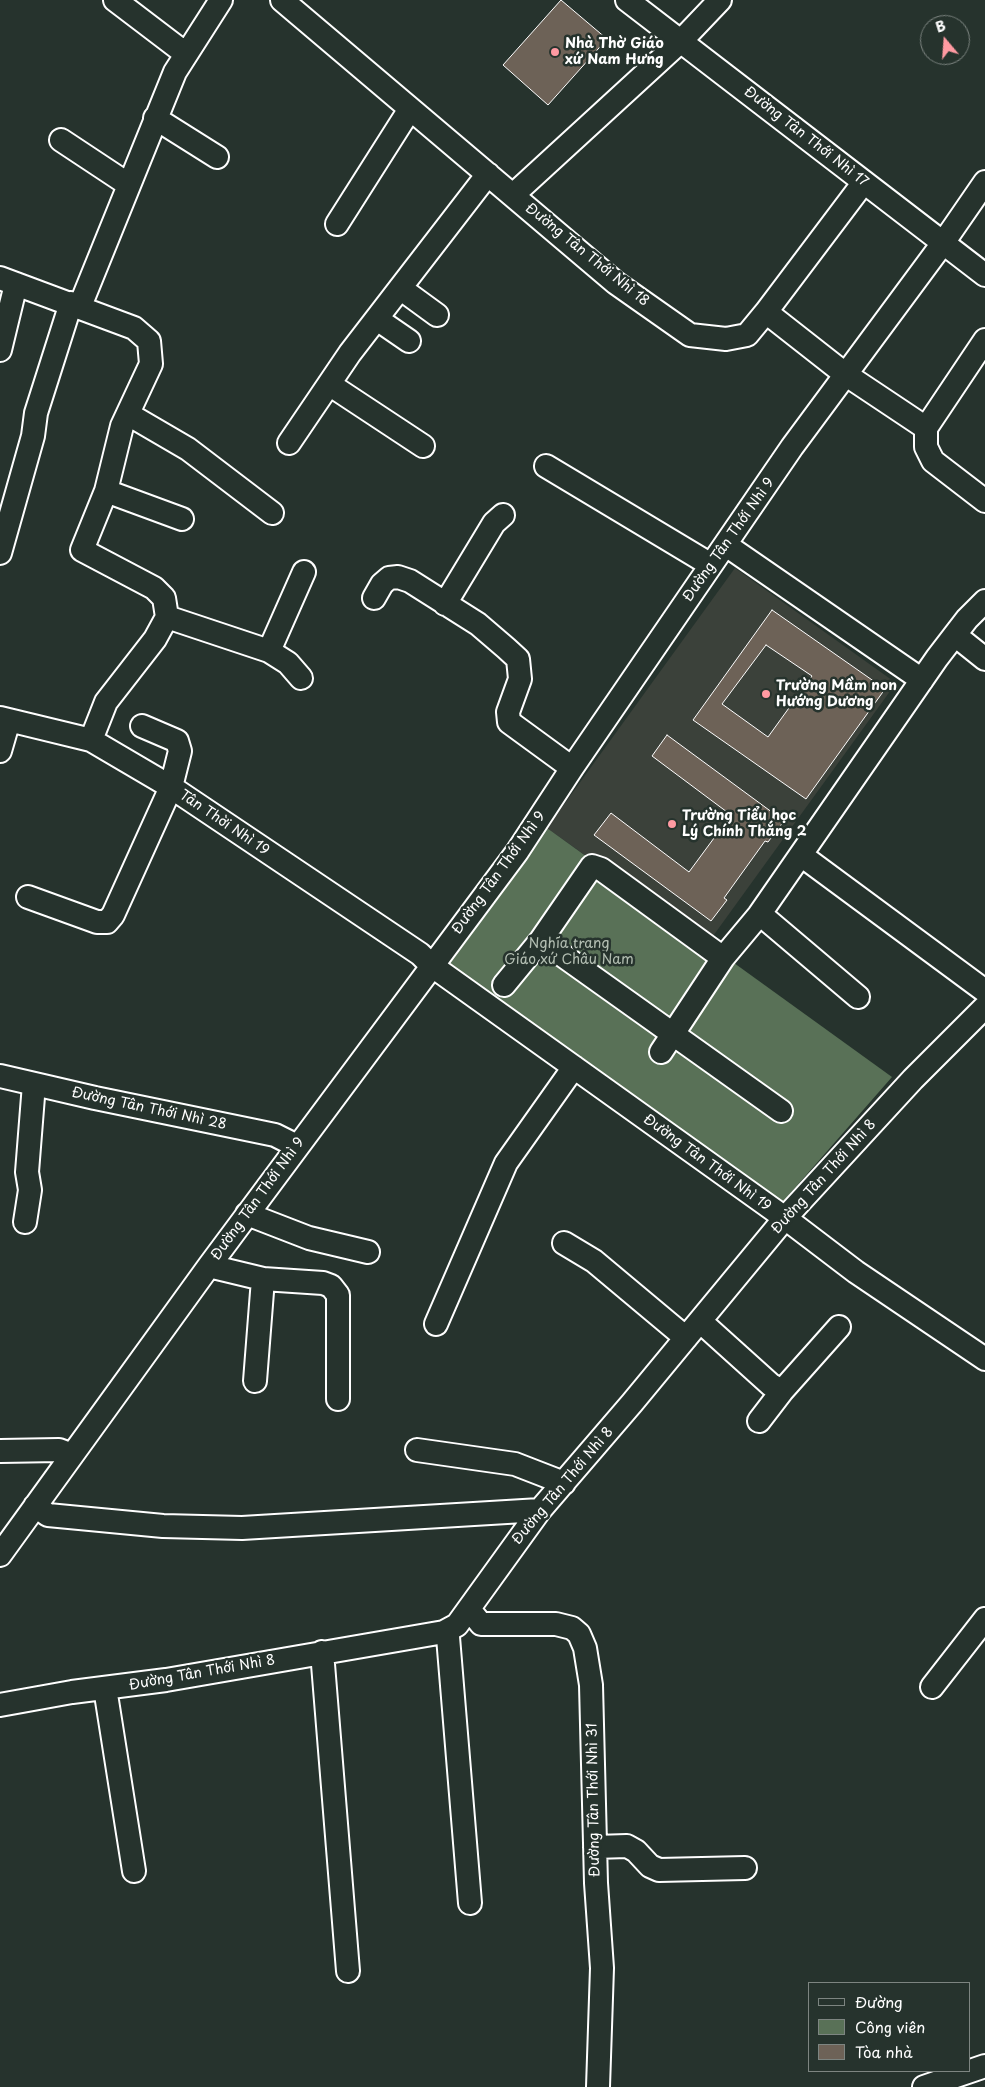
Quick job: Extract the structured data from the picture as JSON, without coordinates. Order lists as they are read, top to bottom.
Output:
{
  "streets": {
    "street": [
      "Đường Tân Thới Nhì 17",
      "Đường Tân Thới Nhì 18",
      "Đường Tân Thới Nhì 9",
      "Tân Thời Nhì 19",
      "Đường Tân Thới Nhì 28",
      "Đường Tân Thới Nhì 19",
      "Đường Tân Thới Nhì 8",
      "Đường Tân Thới Nhì 31"
    ]
  },
  "crossings": [
    ["Đường Tân Thới Nhì 17", "Đường Tân Thới Nhì 18"],
    ["Đường Tân Thới Nhì 17", "Đường Tân Thới Nhì 9"],
    ["Đường Tân Thới Nhì 9", "Tân Thời Nhì 19"],
    ["Đường Tân Thới Nhì 9", "Đường Tân Thới Nhì 28"],
    ["Đường Tân Thới Nhì 9", "Đường Tân Thới Nhì 19"],
    ["Tân Thời Nhì 19", "Đường Tân Thới Nhì 19"],
    ["Đường Tân Thới Nhì 19", "Đường Tân Thới Nhì 8"],
    ["Đường Tân Thới Nhì 8", "Đường Tân Thới Nhì 31"]
  ],
  "parks": ["Nghĩa trang Giáo xứ Châu Nam"],
  "places": ["Nhà Thờ Giáo xứ Nam Hưng", "Trường Mầm non Hướng Dương", "Trường Tiểu học Lý Chính Thắng 2"],
  "legend": ["Đường", "Công viên", "Tòa nhà"],
  "north": "top"
}
